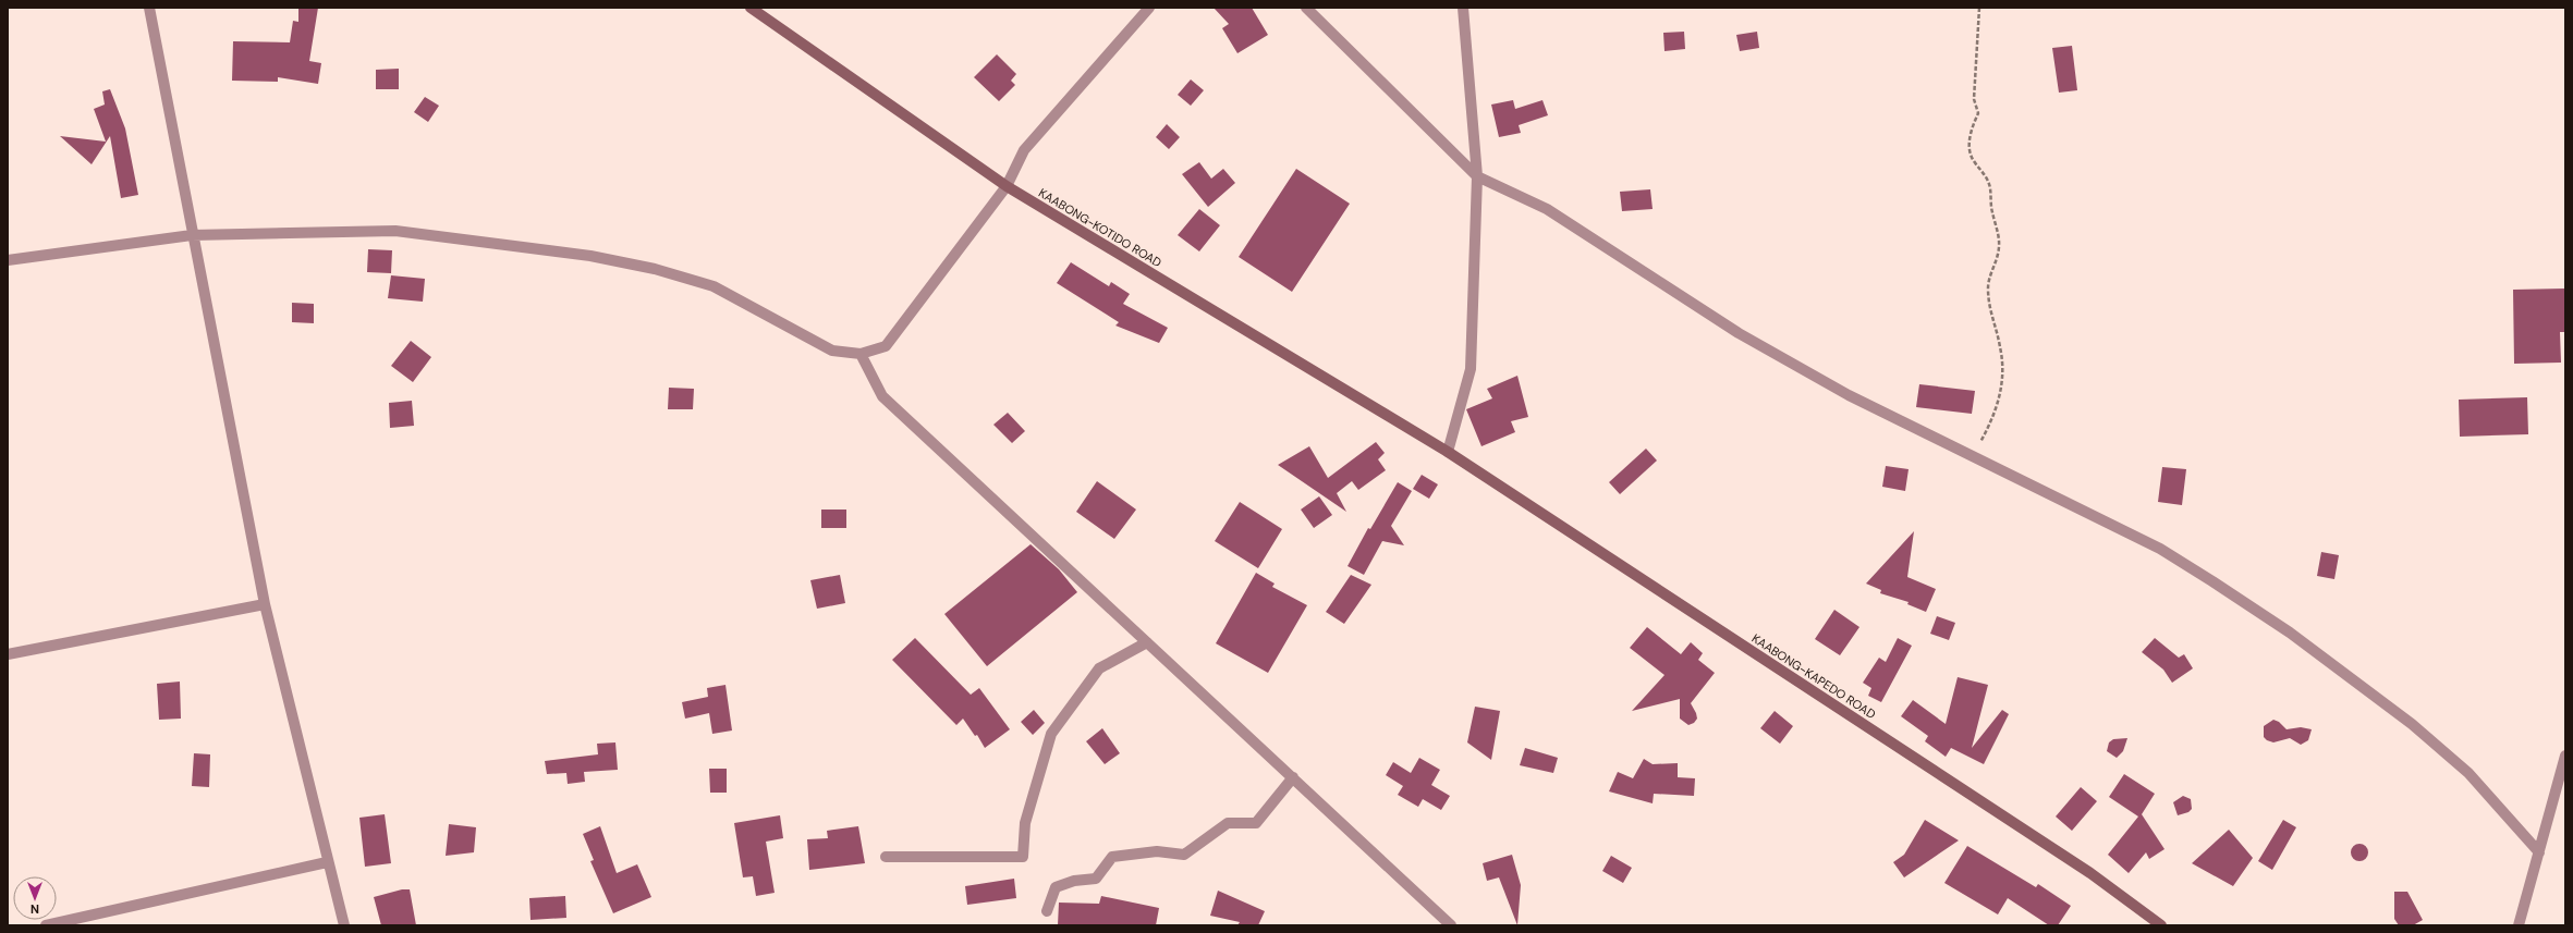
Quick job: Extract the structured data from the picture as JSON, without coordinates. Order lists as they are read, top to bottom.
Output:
{
  "streets": {
    "main road": ["KAABONG-KOTIDO ROAD", "KAABONG-KAPEDO ROAD"]
  },
  "crossings": [
    ["KAABONG-KOTIDO ROAD", "KAABONG-KAPEDO ROAD"]
  ],
  "north": "bottom"
}
